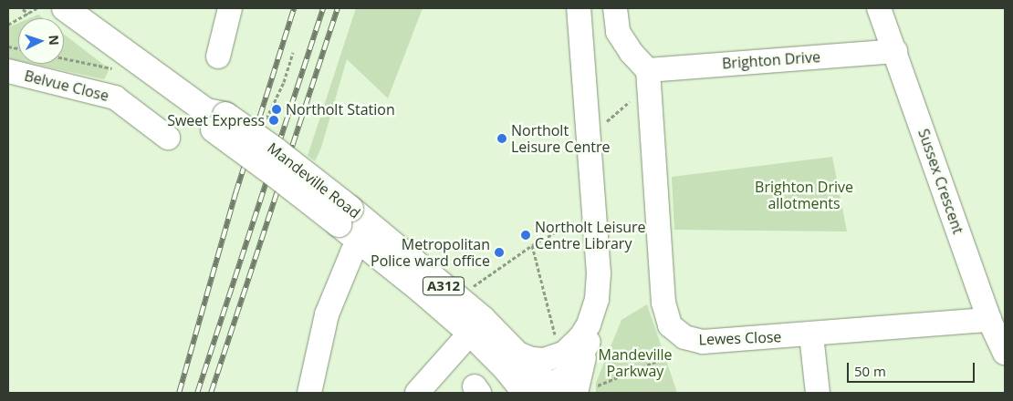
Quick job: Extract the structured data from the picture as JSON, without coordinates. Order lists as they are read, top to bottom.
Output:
{
  "streets": {
    "main road": ["Mandeville Road", "A312"],
    "street": [
      "Brighton Drive",
      "Belvue Close",
      "Sussex Crescent",
      "Lewes Close"
    ]
  },
  "crossings": [
    ["Brighton Drive", "Sussex Crescent"],
    ["Brighton Drive", "Lewes Close"],
    ["Sussex Crescent", "Lewes Close"]
  ],
  "parks": ["Brighton Drive allotments", "Mandeville Parkway"],
  "places": [
    "Northolt Station",
    "Sweet Express",
    "Northolt Leisure Centre",
    "Northolt Leisure Centre Library",
    "Metropolitan Police ward office"
  ],
  "scale_bar": "50 m",
  "north": "right"
}
